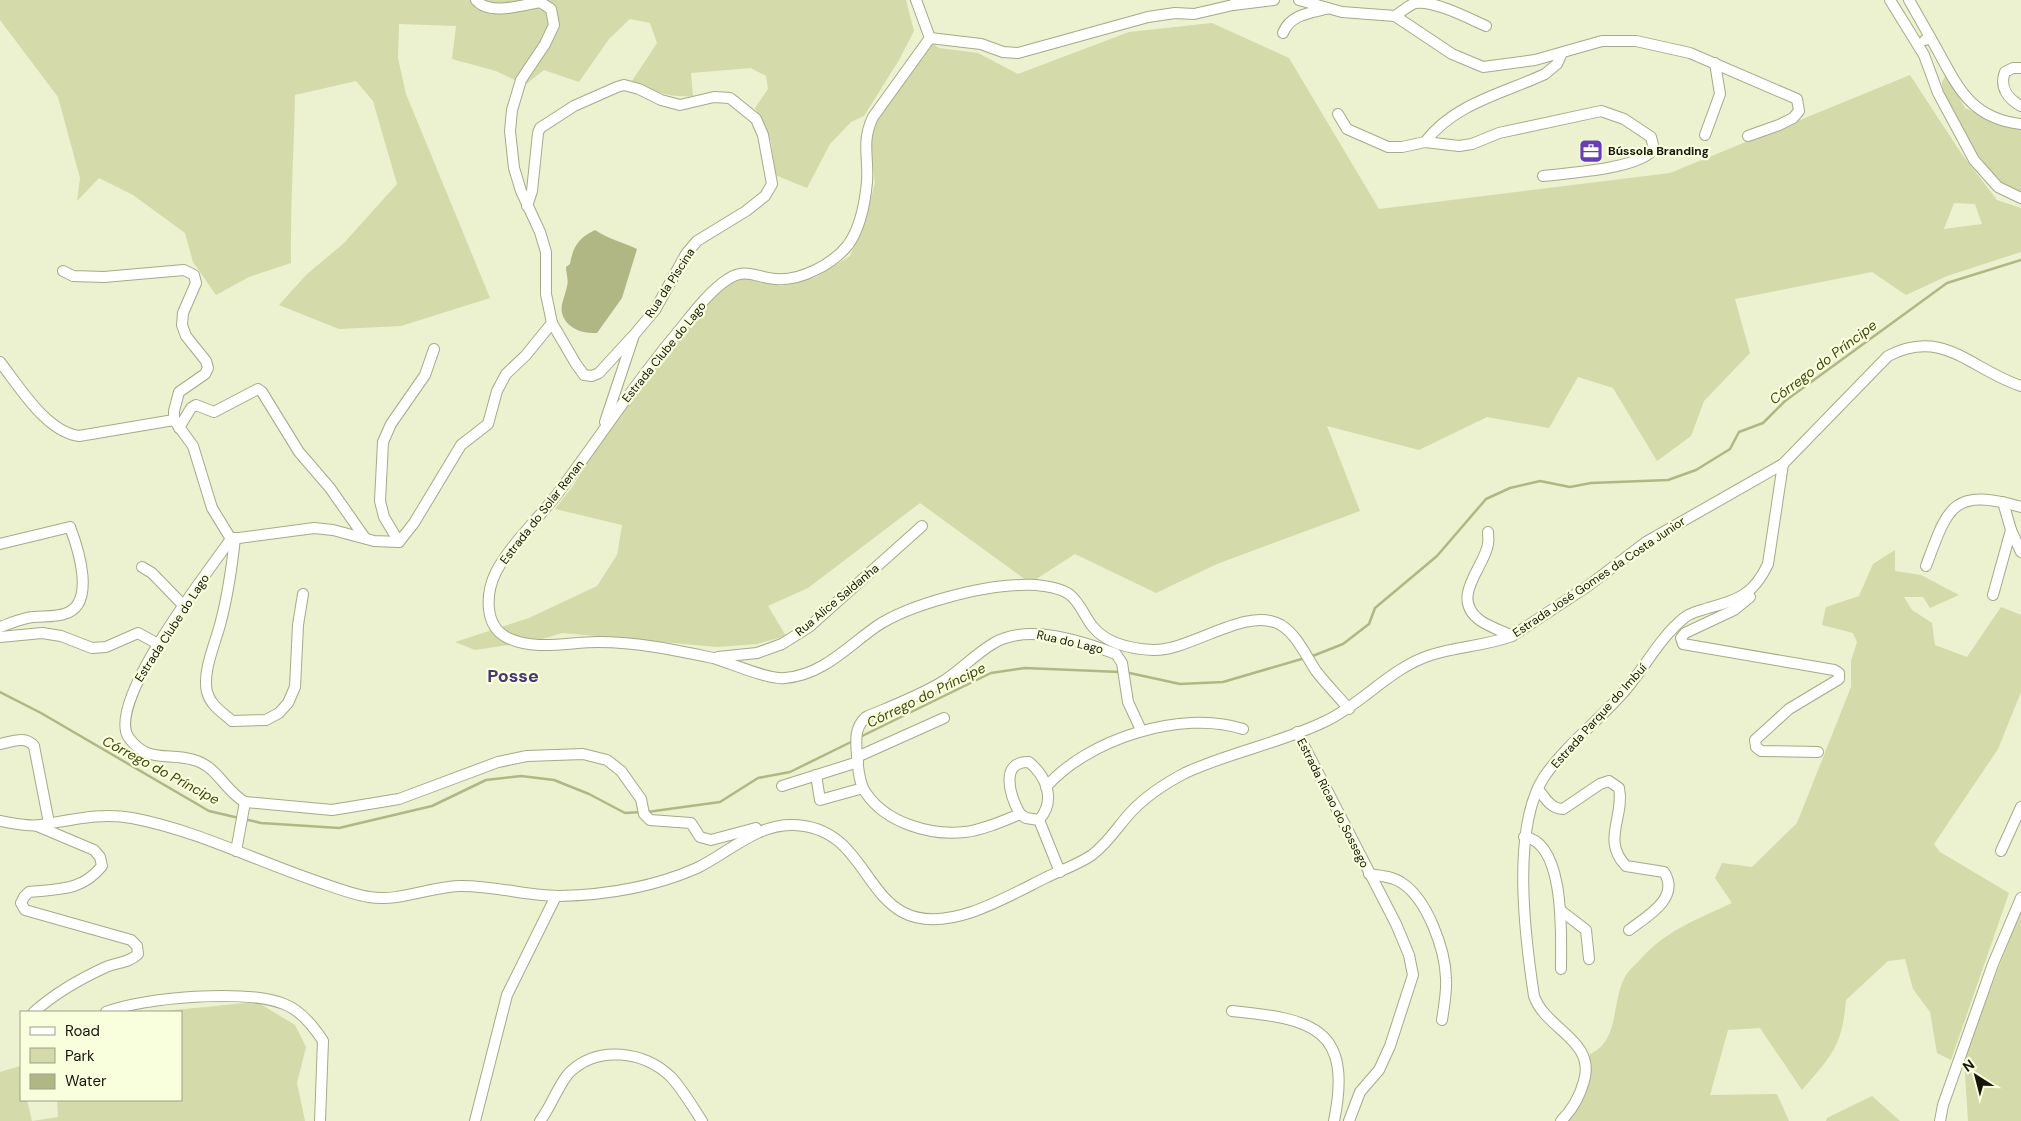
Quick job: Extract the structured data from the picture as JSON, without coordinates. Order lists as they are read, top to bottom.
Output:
{
  "streets": {
    "street": [
      "Rua da Piscina",
      "Estrada Clube do Lago",
      "Estrada do Solar Renan",
      "Estrada José Gomes da Costa Junior",
      "Rua Alice Saldanha",
      "Rua do Lago",
      "Estrada Parque do Imbuí",
      "Estrada Ricao do Sossego"
    ]
  },
  "crossings": [
    ["Rua da Piscina", "Estrada do Solar Renan"],
    ["Estrada Clube do Lago", "Estrada do Solar Renan"],
    ["Estrada do Solar Renan", "Estrada José Gomes da Costa Junior"],
    ["Estrada do Solar Renan", "Rua Alice Saldanha"],
    ["Estrada José Gomes da Costa Junior", "Estrada Parque do Imbuí"],
    ["Estrada José Gomes da Costa Junior", "Estrada Ricao do Sossego"]
  ],
  "districts": ["Posse"],
  "water": ["Córrego do Príncipe"],
  "places": {
    "office": ["Bússola Branding"]
  },
  "legend": ["Road", "Park", "Water"],
  "north": "top left"
}
